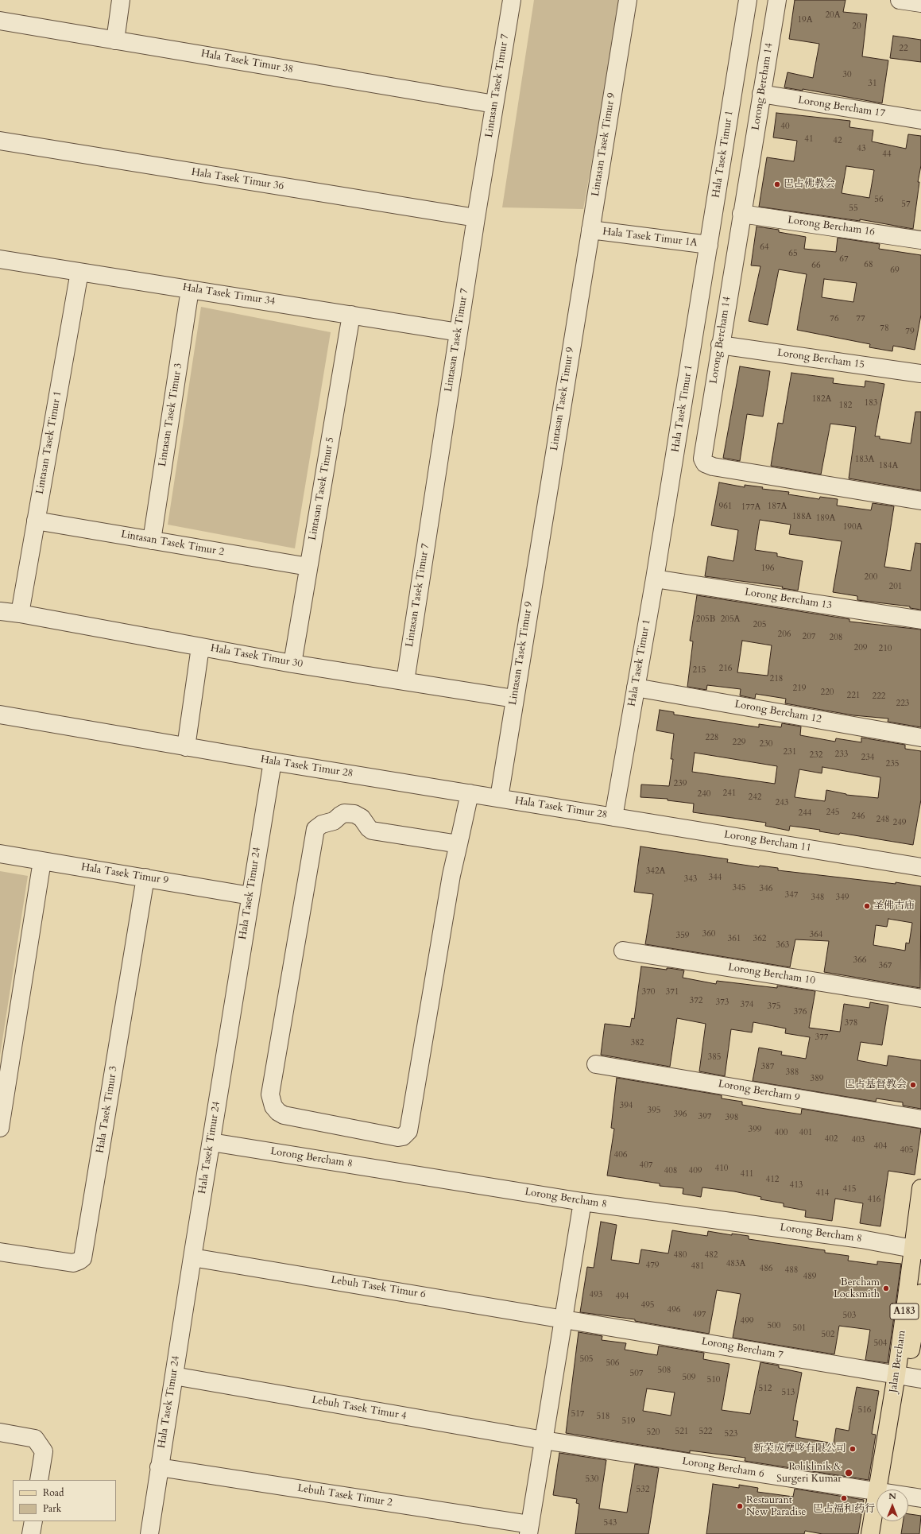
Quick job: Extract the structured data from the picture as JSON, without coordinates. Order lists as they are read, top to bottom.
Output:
{
  "streets": {
    "main road": ["A183", "Jalan Bercham"],
    "street": [
      "Hala Tasek Timur 38",
      "Lintasan Tasek Timur 7",
      "Lorong Bercham 14",
      "Lorong Bercham 17",
      "Lintasan Tasek Timur 9",
      "Hala Tasek Timur 1",
      "Hala Tasek Timur 36",
      "Lorong Bercham 16",
      "Hala Tasek Timur 1A",
      "Hala Tasek Timur 34",
      "Lorong Bercham 15",
      "Lintasan Tasek Timur 3",
      "Lintasan Tasek Timur 1",
      "Lintasan Tasek Timur 5",
      "Lintasan Tasek Timur 2",
      "Lorong Bercham 13",
      "Hala Tasek Timur 30",
      "Lorong Bercham 12",
      "Hala Tasek Timur 28",
      "Lorong Bercham 11",
      "Hala Tasek Timur 9",
      "Hala Tasek Timur 24",
      "Lorong Bercham 10",
      "Lorong Bercham 9",
      "Hala Tasek Timur 3",
      "Lorong Bercham 8",
      "Lebuh Tasek Timur 6",
      "Lorong Bercham 7",
      "Lebuh Tasek Timur 4",
      "Lorong Bercham 6",
      "Lebuh Tasek Timur 2"
    ]
  },
  "crossings": [
    ["Hala Tasek Timur 38", "Lintasan Tasek Timur 7"],
    ["Lintasan Tasek Timur 7", "Hala Tasek Timur 36"],
    ["Lintasan Tasek Timur 7", "Hala Tasek Timur 34"],
    ["Lintasan Tasek Timur 7", "Hala Tasek Timur 30"],
    ["Lorong Bercham 14", "Lorong Bercham 17"],
    ["Lorong Bercham 14", "Lorong Bercham 16"],
    ["Lorong Bercham 14", "Lorong Bercham 15"],
    ["Lintasan Tasek Timur 9", "Hala Tasek Timur 1A"],
    ["Lintasan Tasek Timur 9", "Hala Tasek Timur 30"],
    ["Lintasan Tasek Timur 9", "Hala Tasek Timur 28"],
    ["Hala Tasek Timur 1", "Hala Tasek Timur 1A"],
    ["Hala Tasek Timur 1", "Lorong Bercham 13"],
    ["Hala Tasek Timur 1", "Lorong Bercham 12"],
    ["Hala Tasek Timur 1", "Hala Tasek Timur 28"],
    ["Hala Tasek Timur 1", "Lorong Bercham 11"],
    ["Hala Tasek Timur 34", "Lintasan Tasek Timur 3"],
    ["Hala Tasek Timur 34", "Lintasan Tasek Timur 1"],
    ["Hala Tasek Timur 34", "Lintasan Tasek Timur 5"],
    ["Lintasan Tasek Timur 3", "Lintasan Tasek Timur 2"],
    ["Lintasan Tasek Timur 1", "Lintasan Tasek Timur 2"],
    ["Lintasan Tasek Timur 1", "Hala Tasek Timur 30"],
    ["Lintasan Tasek Timur 5", "Lintasan Tasek Timur 2"],
    ["Lintasan Tasek Timur 5", "Hala Tasek Timur 30"],
    ["Hala Tasek Timur 28", "Lorong Bercham 11"],
    ["Hala Tasek Timur 28", "Hala Tasek Timur 24"],
    ["Hala Tasek Timur 9", "Hala Tasek Timur 24"],
    ["Hala Tasek Timur 9", "Hala Tasek Timur 3"],
    ["Hala Tasek Timur 24", "Lorong Bercham 8"],
    ["Hala Tasek Timur 24", "Lebuh Tasek Timur 6"],
    ["Hala Tasek Timur 24", "Lebuh Tasek Timur 4"],
    ["Hala Tasek Timur 24", "Lebuh Tasek Timur 2"],
    ["Lorong Bercham 8", "Jalan Bercham"],
    ["Lebuh Tasek Timur 6", "Lorong Bercham 7"],
    ["Lorong Bercham 7", "Jalan Bercham"],
    ["Lebuh Tasek Timur 4", "Lorong Bercham 6"]
  ],
  "places": [
    "巴占佛教会",
    "圣佛古庙",
    "巴占基督教会",
    "Bercham Locksmith",
    "新荣成摩哆有限公司",
    "Poliklinik & Surgeri Kumar",
    "巴占福和药行",
    "Restaurant New Paradise"
  ],
  "house_numbers": [
    "20A",
    "19A",
    "20",
    "22",
    "30",
    "31",
    "40",
    "41",
    "42",
    "43",
    "44",
    "56",
    "57",
    "55",
    "64",
    "65",
    "67",
    "68",
    "66",
    "69",
    "76",
    "77",
    "78",
    "79",
    "182A",
    "183",
    "182",
    "183A",
    "184A",
    "961",
    "187A",
    "177A",
    "188A",
    "189A",
    "190A",
    "196",
    "200",
    "201",
    "205B",
    "205A",
    "205",
    "206",
    "207",
    "208",
    "209",
    "210",
    "216",
    "215",
    "218",
    "219",
    "220",
    "221",
    "222",
    "223",
    "228",
    "229",
    "230",
    "231",
    "233",
    "232",
    "234",
    "235",
    "239",
    "241",
    "240",
    "242",
    "243",
    "245",
    "244",
    "246",
    "248",
    "249",
    "342A",
    "344",
    "343",
    "345",
    "346",
    "347",
    "348",
    "349",
    "360",
    "364",
    "359",
    "361",
    "362",
    "363",
    "366",
    "367",
    "370",
    "371",
    "372",
    "373",
    "374",
    "375",
    "376",
    "378",
    "377",
    "382",
    "385",
    "387",
    "388",
    "389",
    "394",
    "395",
    "396",
    "397",
    "398",
    "399",
    "400",
    "401",
    "402",
    "403",
    "404",
    "405",
    "406",
    "407",
    "410",
    "408",
    "409",
    "411",
    "412",
    "413",
    "415",
    "414",
    "416",
    "480",
    "482",
    "483A",
    "479",
    "481",
    "486",
    "488",
    "489",
    "493",
    "494",
    "495",
    "496",
    "497",
    "503",
    "499",
    "500",
    "501",
    "502",
    "504",
    "505",
    "506",
    "508",
    "507",
    "509",
    "510",
    "512",
    "513",
    "516",
    "517",
    "518",
    "519",
    "521",
    "522",
    "520",
    "523",
    "530",
    "532",
    "543"
  ],
  "legend": ["Road", "Park"],
  "north": "top"
}
